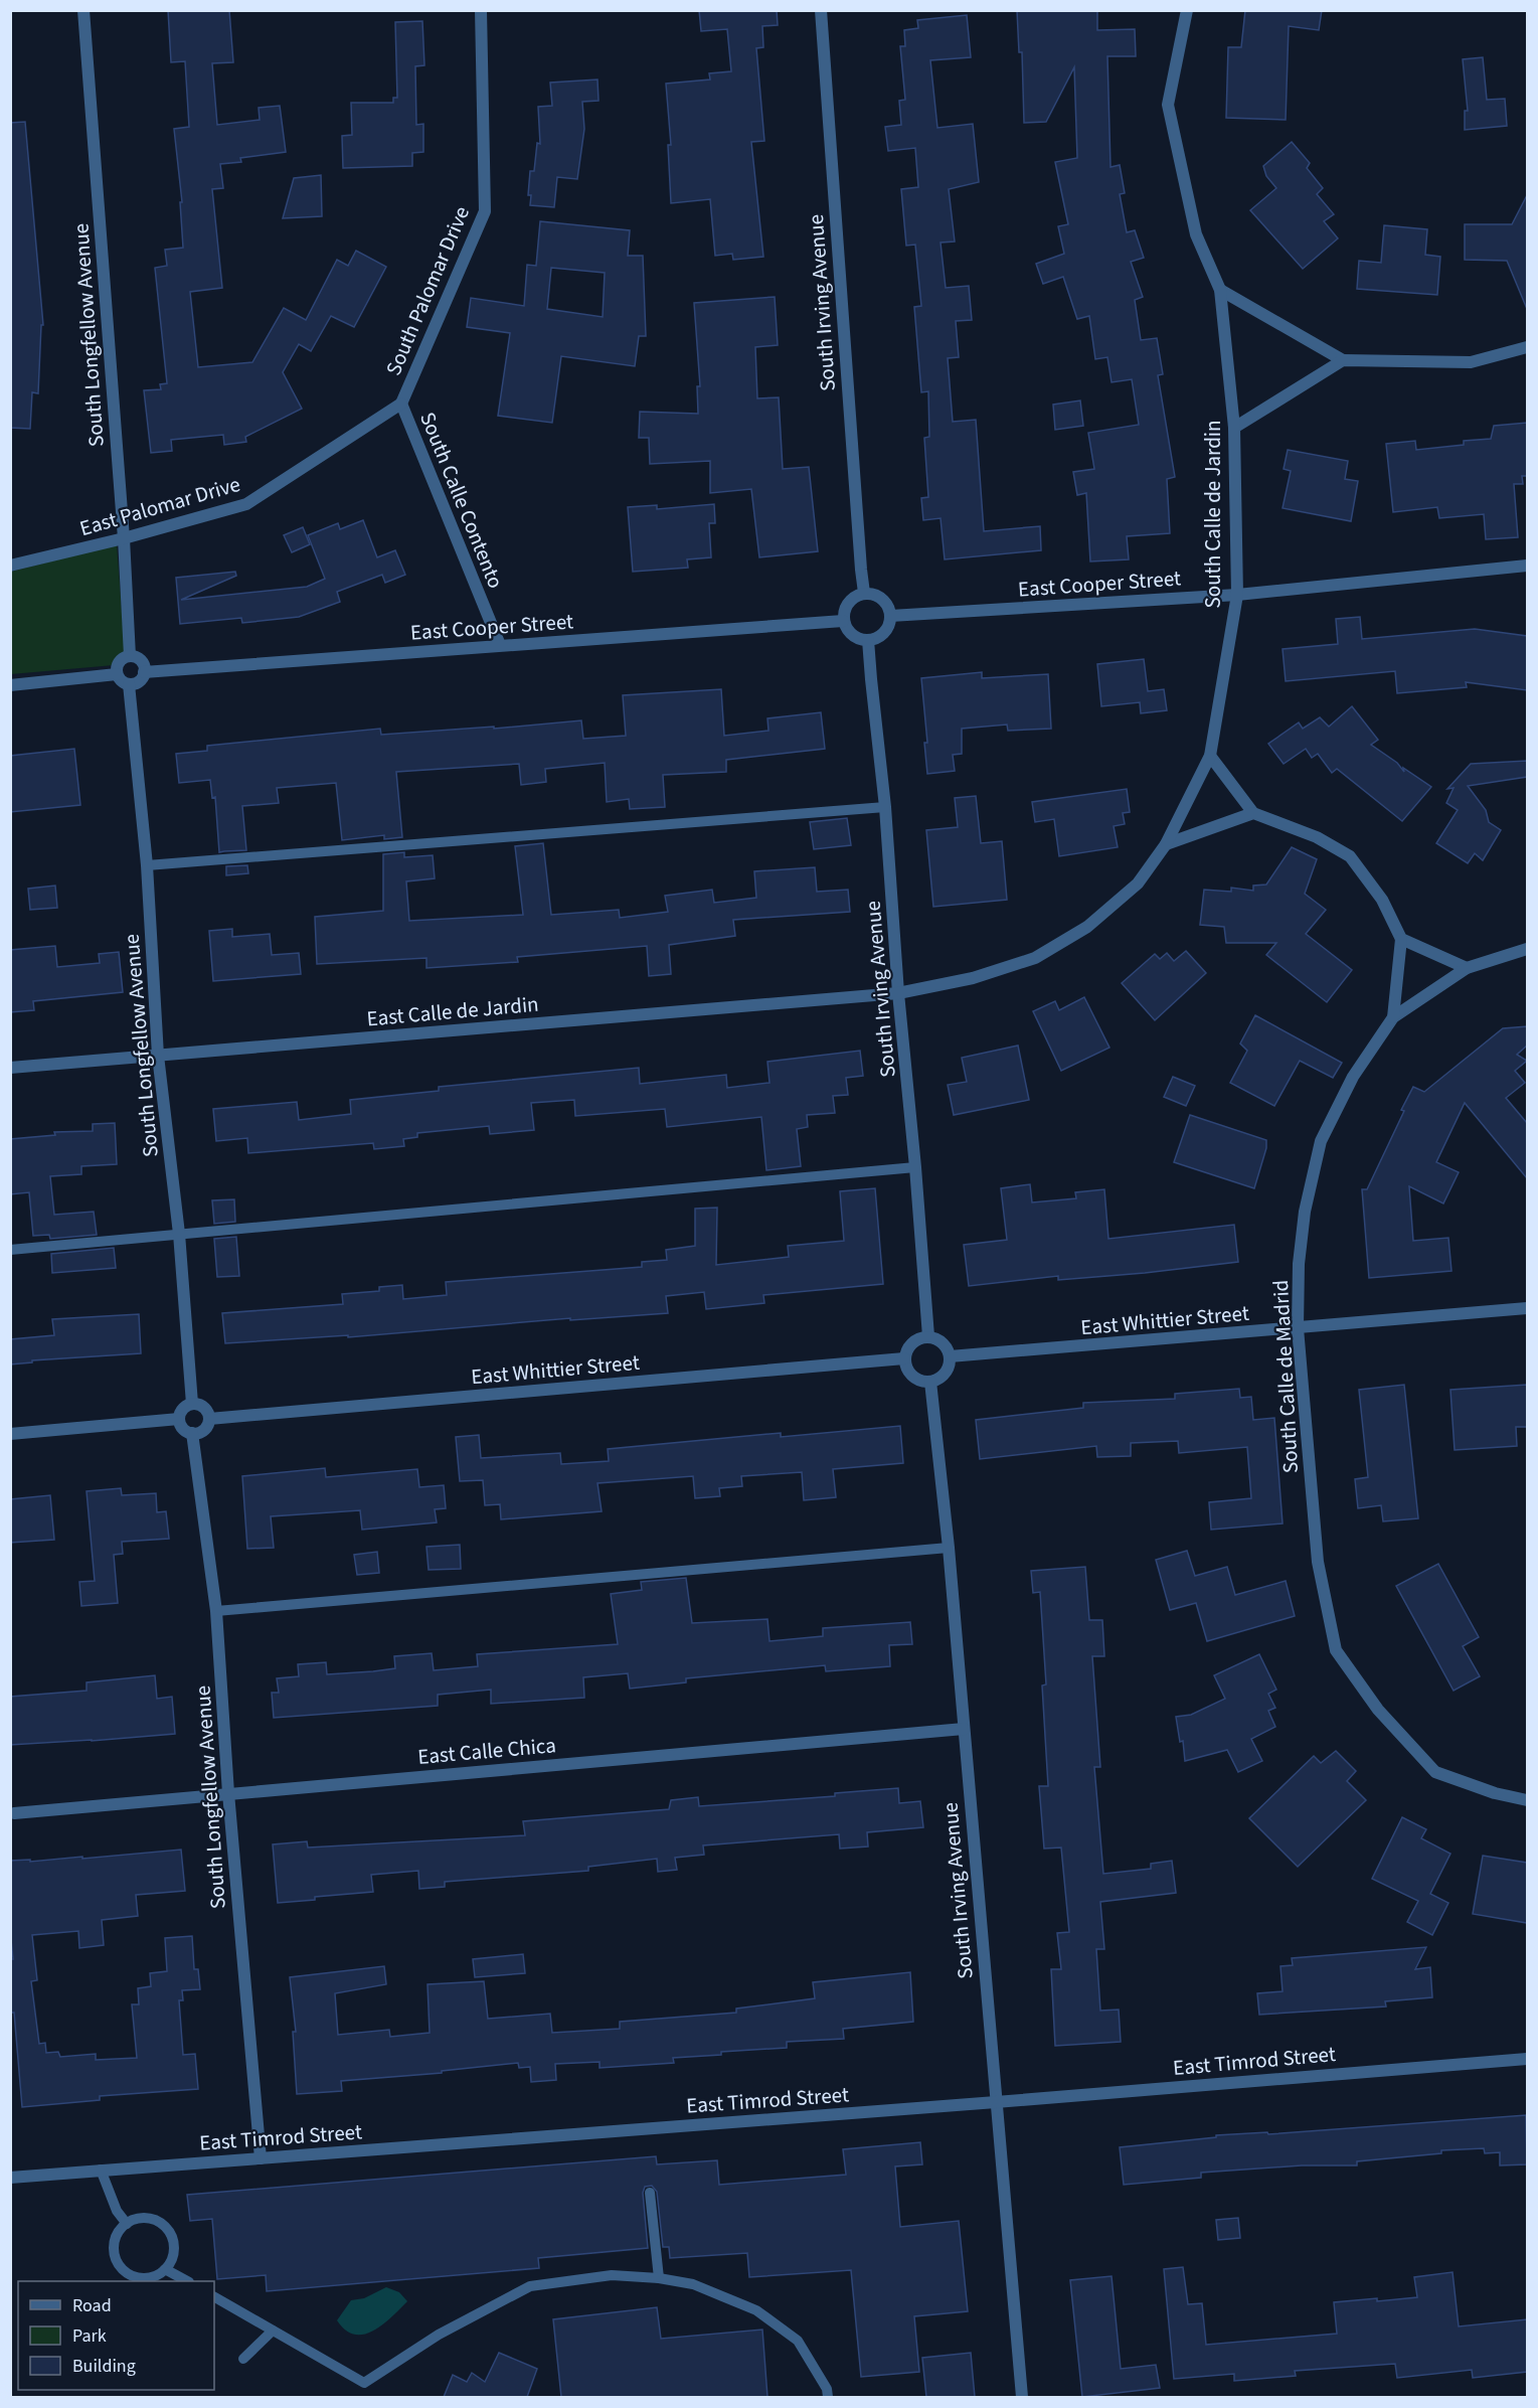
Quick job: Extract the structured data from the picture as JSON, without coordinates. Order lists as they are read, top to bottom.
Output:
{
  "streets": {
    "street": [
      "South Palomar Drive",
      "South Irving Avenue",
      "South Longfellow Avenue",
      "South Calle Contento",
      "East Palomar Drive",
      "South Calle de Jardin",
      "East Cooper Street",
      "East Calle de Jardin",
      "East Whittier Street",
      "South Calle de Madrid",
      "East Calle Chica",
      "East Timrod Street"
    ]
  },
  "crossings": [
    ["South Palomar Drive", "South Calle Contento"],
    ["South Palomar Drive", "East Palomar Drive"],
    ["South Irving Avenue", "South Calle de Jardin"],
    ["South Irving Avenue", "East Cooper Street"],
    ["South Irving Avenue", "East Calle de Jardin"],
    ["South Irving Avenue", "East Whittier Street"],
    ["South Irving Avenue", "East Calle Chica"],
    ["South Irving Avenue", "East Timrod Street"],
    ["South Longfellow Avenue", "East Palomar Drive"],
    ["South Longfellow Avenue", "East Cooper Street"],
    ["South Longfellow Avenue", "East Calle de Jardin"],
    ["South Longfellow Avenue", "East Whittier Street"],
    ["South Longfellow Avenue", "East Calle Chica"],
    ["South Longfellow Avenue", "East Timrod Street"],
    ["South Calle Contento", "East Palomar Drive"],
    ["South Calle Contento", "East Cooper Street"],
    ["South Calle de Jardin", "East Cooper Street"],
    ["South Calle de Jardin", "East Calle de Jardin"],
    ["East Whittier Street", "South Calle de Madrid"]
  ],
  "legend": ["Road", "Park", "Building"]
}
